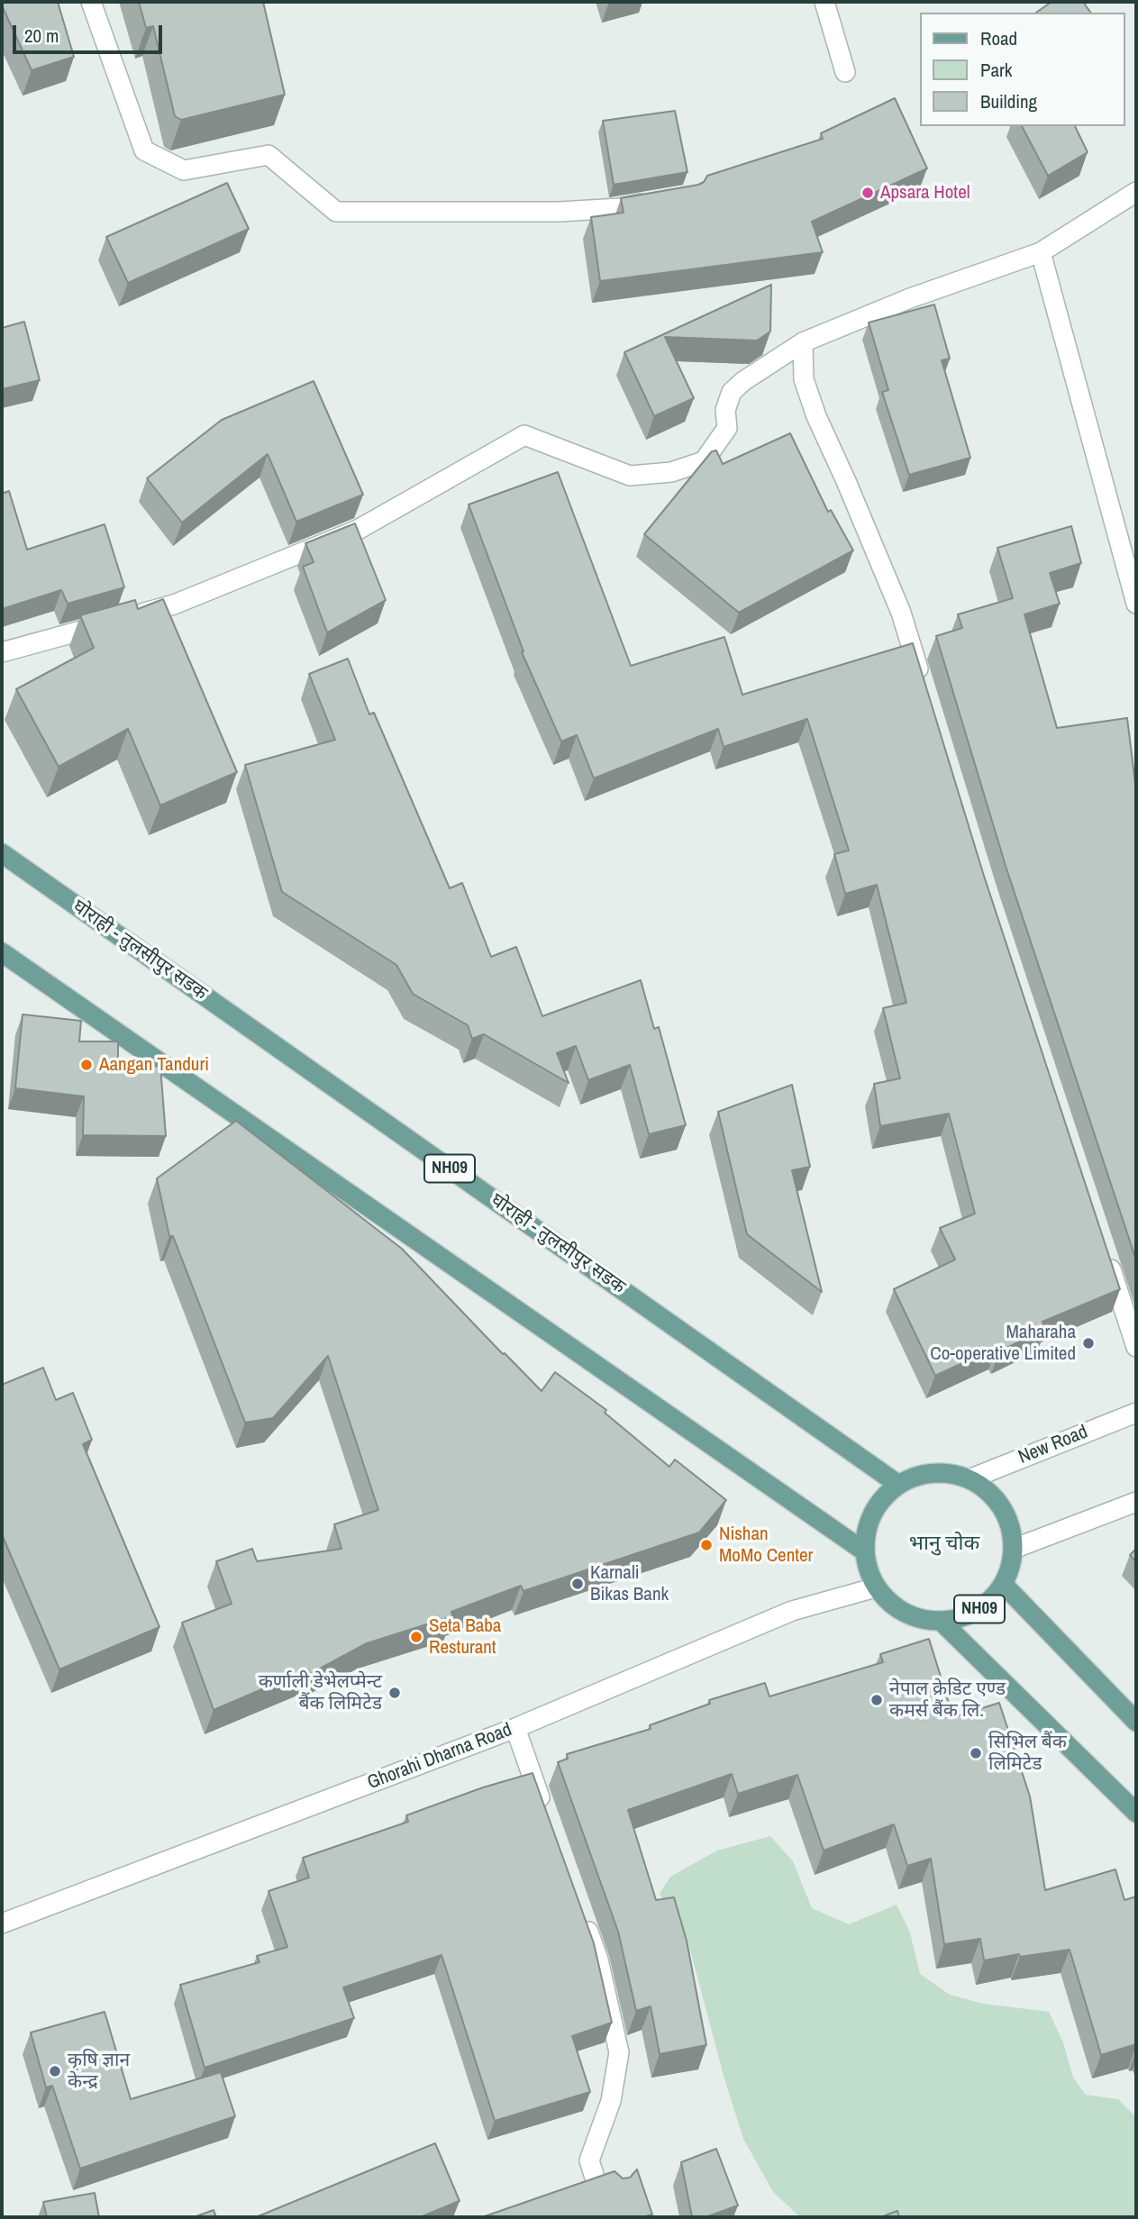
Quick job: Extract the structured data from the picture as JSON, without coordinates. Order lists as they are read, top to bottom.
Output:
{
  "streets": {
    "main road": ["घोराही - तुलसीपुर सडक", "NH09"],
    "street": ["New Road", "Ghorahi Dharna Road"]
  },
  "crossings": [
    ["घोराही - तुलसीपुर सडक", "NH09"],
    ["घोराही - तुलसीपुर सडक", "New Road"],
    ["घोराही - तुलसीपुर सडक", "Ghorahi Dharna Road"],
    ["NH09", "New Road"],
    ["NH09", "Ghorahi Dharna Road"],
    ["New Road", "Ghorahi Dharna Road"]
  ],
  "districts": ["भानु चोक"],
  "places": [
    "Apsara Hotel",
    "Aangan Tanduri",
    "Maharaha Co-operative Limited",
    "Nishan MoMo Center",
    "Karnali Bikas Bank",
    "Seta Baba Resturant",
    "कर्णाली डेभेलप्मेन्ट बैंक लिमिटेड",
    "नेपाल क्रेडिट एण्ड कमर्स बैंक लि.",
    "सिभिल बैंक लिमिटेड",
    "कृषि ज्ञान केन्द्र"
  ],
  "legend": ["Road", "Park", "Building"],
  "scale_bar": "20 m"
}
